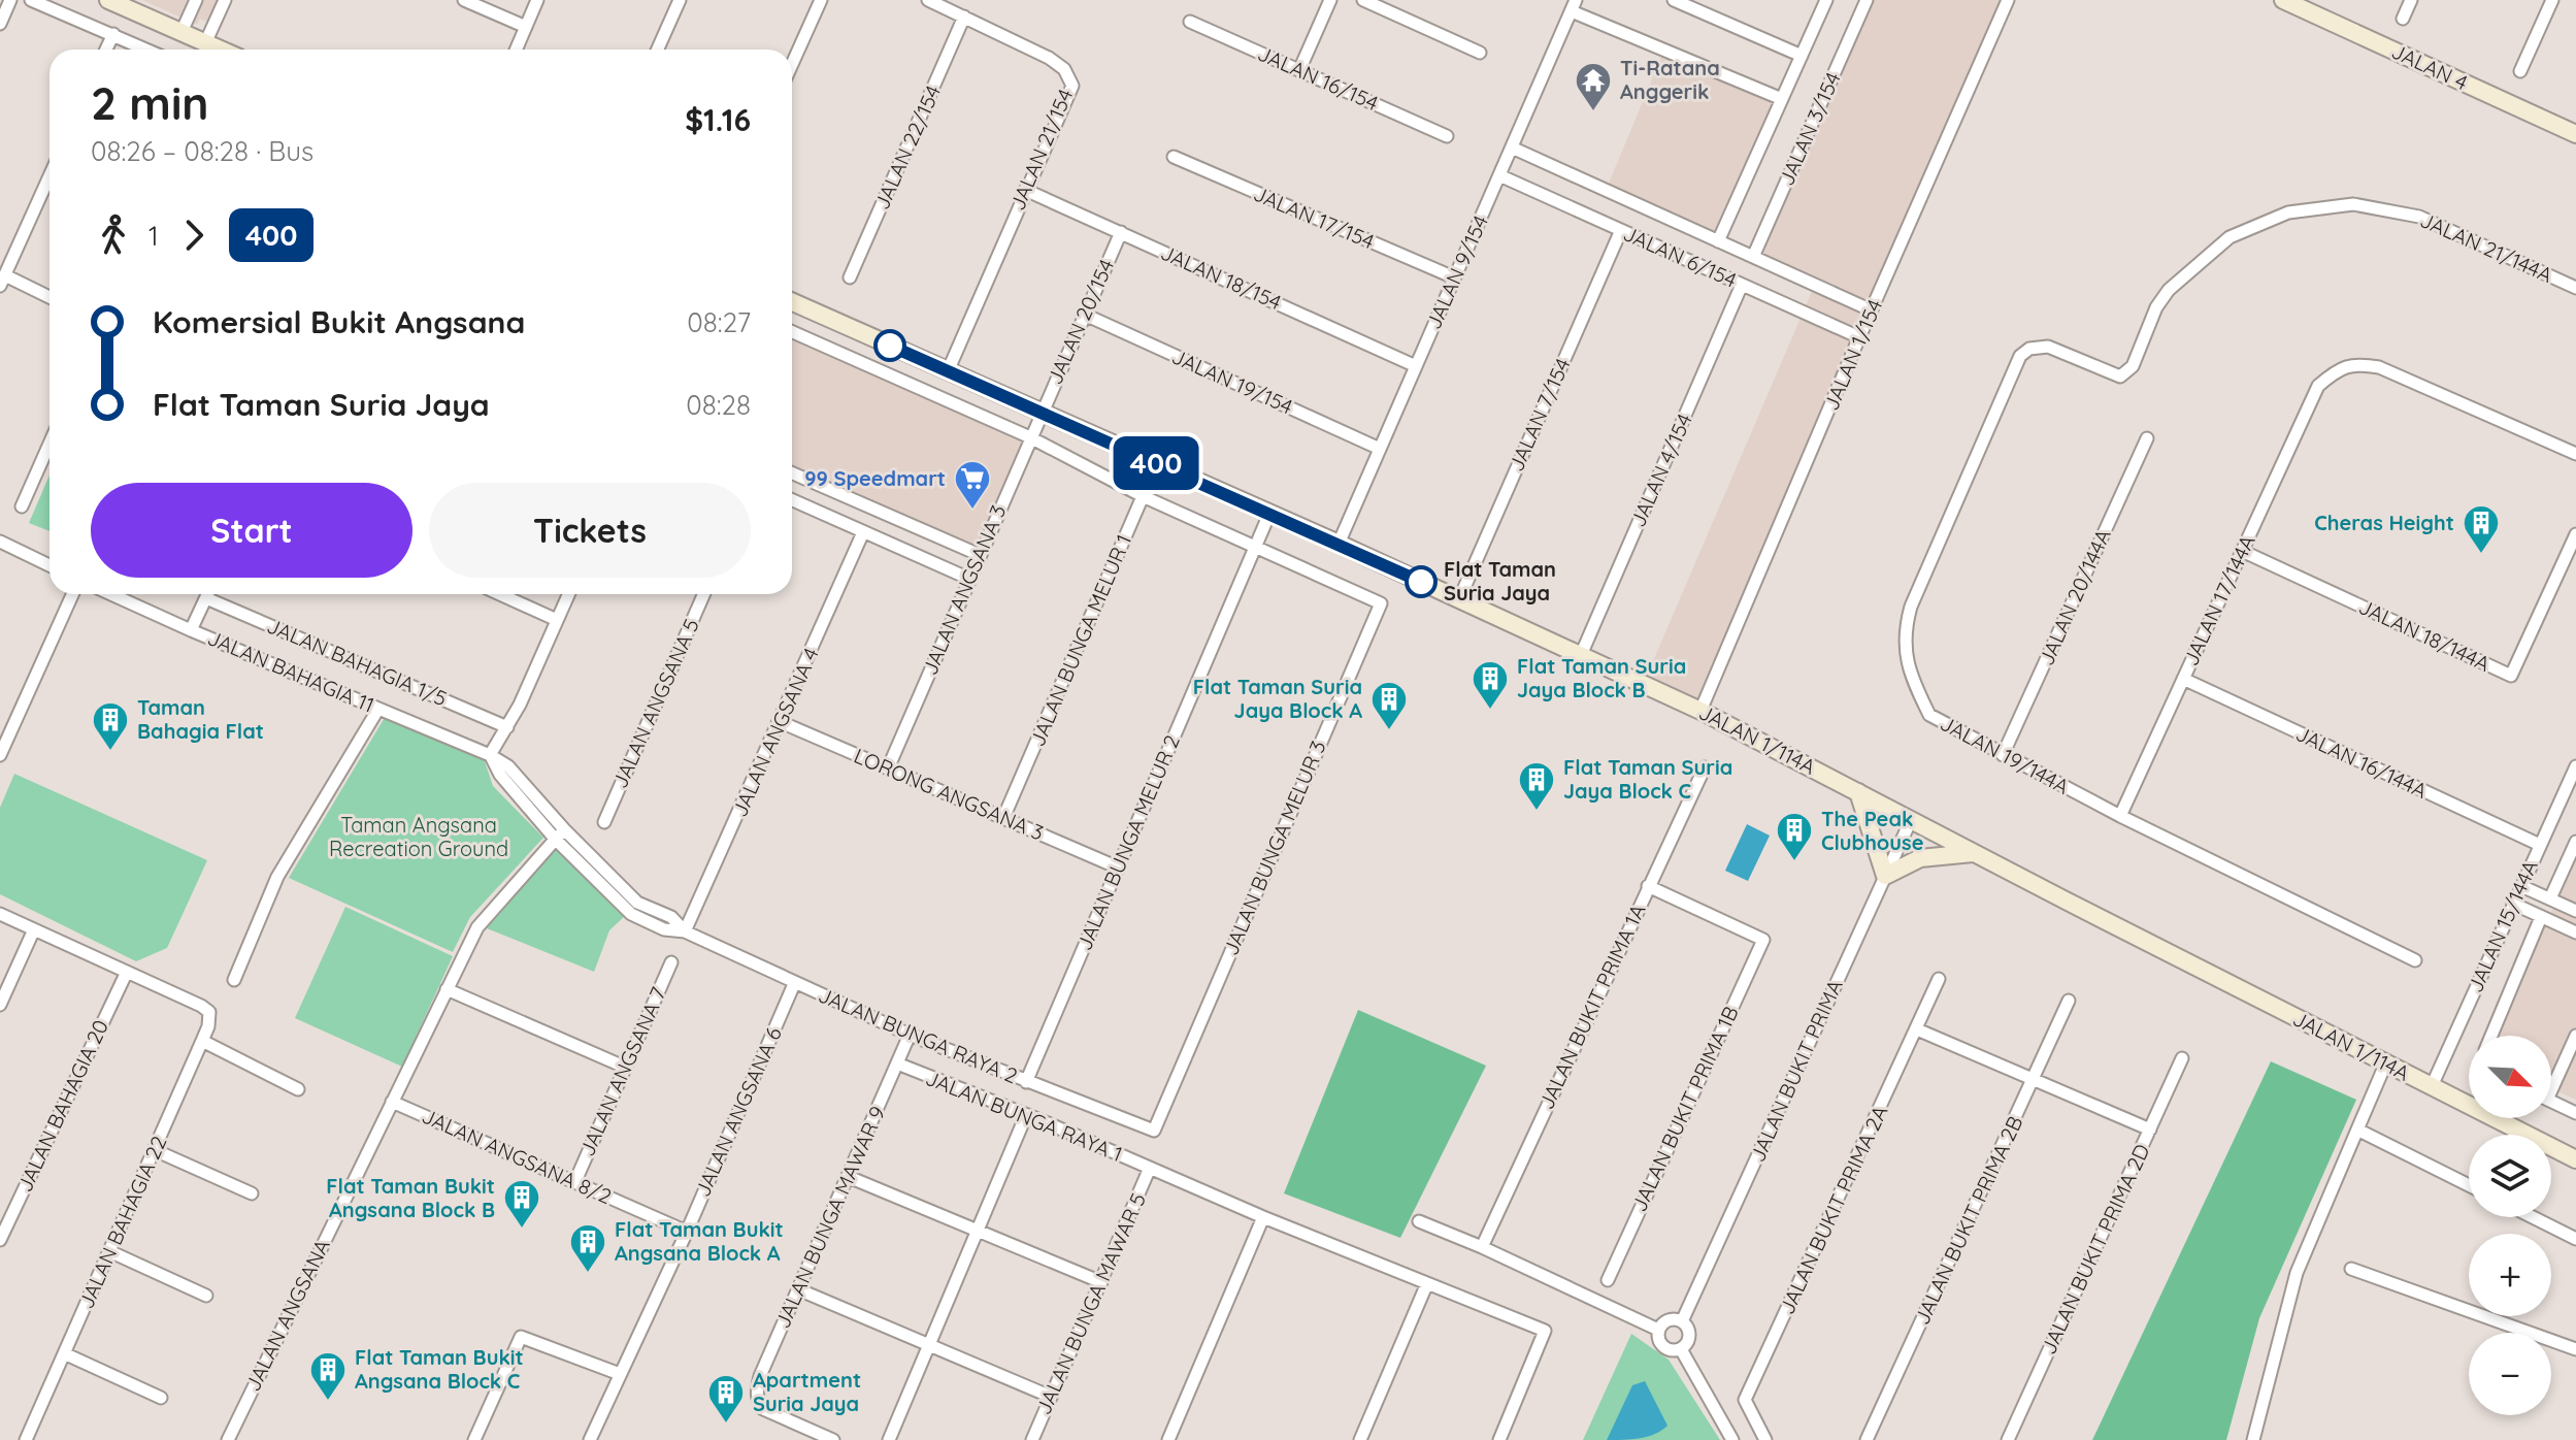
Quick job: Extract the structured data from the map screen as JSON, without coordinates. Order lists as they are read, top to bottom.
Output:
{
  "streets": {
    "street": [
      "JALAN 4",
      "JALAN 16/154",
      "JALAN 3/154",
      "JALAN 22/154",
      "JALAN 21/154",
      "JALAN 17/154",
      "JALAN 21/144A",
      "JALAN 6/154",
      "JALAN 9/154",
      "JALAN 18/154",
      "JALAN 20/154",
      "JALAN 1/154",
      "JALAN 19/154",
      "JALAN 7/154",
      "JALAN 4/154",
      "JALAN ANGSANA 3",
      "JALAN 20/144A",
      "JALAN 17/144A",
      "JALAN 18/144A",
      "JALAN BUNGA MELUR 1",
      "JALAN BAHAGIA 1/5",
      "JALAN BAHAGIA 11",
      "JALAN ANGSANA 5",
      "JALAN ANGSANA 4",
      "JALAN 1/114A",
      "JALAN 19/144A",
      "JALAN 16/144A",
      "LORONG ANGSANA 3",
      "JALAN BUNGA MELUR 2",
      "JALAN BUNGA MELUR 3",
      "JALAN 15/144A",
      "JALAN BUKIT PRIMA 1A",
      "JALAN BUNGA RAYA 2",
      "JALAN BUKIT PRIMA",
      "JALAN ANGSANA 7",
      "JALAN BAHAGIA 20",
      "JALAN BUKIT PRIMA 1B",
      "JALAN ANGSANA 6",
      "JALAN BUNGA RAYA 1",
      "JALAN ANGSANA 8/2",
      "JALAN BUKIT PRIMA 2A",
      "JALAN BUNGA MAWAR 9",
      "JALAN BUKIT PRIMA 2B",
      "JALAN BAHAGIA 22",
      "JALAN BUKIT PRIMA 2D",
      "JALAN BUNGA MAWAR 5",
      "JALAN ANGSANA"
    ]
  },
  "crossings": [
    ["JALAN 22/154", "JALAN 21/154"],
    ["JALAN 21/154", "JALAN 18/154"],
    ["JALAN 21/154", "JALAN 1/114A"],
    ["JALAN 17/154", "JALAN 9/154"],
    ["JALAN 21/144A", "JALAN 19/144A"],
    ["JALAN 6/154", "JALAN 9/154"],
    ["JALAN 6/154", "JALAN 1/154"],
    ["JALAN 6/154", "JALAN 7/154"],
    ["JALAN 6/154", "JALAN 4/154"],
    ["JALAN 9/154", "JALAN 18/154"],
    ["JALAN 9/154", "JALAN 19/154"],
    ["JALAN 9/154", "JALAN 1/114A"],
    ["JALAN 18/154", "JALAN 20/154"],
    ["JALAN 20/154", "JALAN 19/154"],
    ["JALAN 20/154", "JALAN ANGSANA 3"],
    ["JALAN 20/154", "JALAN 1/114A"],
    ["JALAN 1/154", "JALAN 1/114A"],
    ["JALAN 7/154", "JALAN 1/114A"],
    ["JALAN 4/154", "JALAN 1/114A"],
    ["JALAN ANGSANA 3", "JALAN 1/114A"],
    ["JALAN ANGSANA 3", "LORONG ANGSANA 3"],
    ["JALAN ANGSANA 3", "JALAN BUNGA MELUR 3"],
    ["JALAN 20/144A", "JALAN 19/144A"],
    ["JALAN 17/144A", "JALAN 18/144A"],
    ["JALAN 17/144A", "JALAN 19/144A"],
    ["JALAN 17/144A", "JALAN 16/144A"],
    ["JALAN BUNGA MELUR 1", "JALAN 1/114A"],
    ["JALAN BUNGA MELUR 1", "LORONG ANGSANA 3"],
    ["JALAN BUNGA MELUR 1", "JALAN BUNGA MELUR 3"],
    ["JALAN BAHAGIA 11", "JALAN BUNGA RAYA 2"],
    ["JALAN ANGSANA 4", "LORONG ANGSANA 3"],
    ["JALAN ANGSANA 4", "JALAN BUNGA RAYA 2"],
    ["JALAN 1/114A", "JALAN BUNGA MELUR 2"],
    ["JALAN 1/114A", "JALAN 15/144A"],
    ["JALAN 1/114A", "JALAN BUKIT PRIMA"],
    ["JALAN 16/144A", "JALAN 15/144A"],
    ["LORONG ANGSANA 3", "JALAN BUNGA MELUR 2"],
    ["JALAN BUNGA MELUR 2", "JALAN BUNGA MELUR 3"],
    ["JALAN BUNGA MELUR 2", "JALAN BUNGA RAYA 2"],
    ["JALAN BUNGA MELUR 3", "JALAN BUNGA RAYA 2"],
    ["JALAN BUKIT PRIMA 1A", "JALAN BUKIT PRIMA 1B"],
    ["JALAN BUNGA RAYA 2", "JALAN ANGSANA 6"],
    ["JALAN BUNGA RAYA 2", "JALAN BUNGA MAWAR 9"],
    ["JALAN BUNGA RAYA 2", "JALAN ANGSANA"],
    ["JALAN ANGSANA 7", "JALAN ANGSANA 8/2"],
    ["JALAN BAHAGIA 20", "JALAN BAHAGIA 22"],
    ["JALAN ANGSANA 6", "JALAN ANGSANA 8/2"],
    ["JALAN BUNGA RAYA 1", "JALAN BUNGA MAWAR 9"],
    ["JALAN BUNGA RAYA 1", "JALAN BUNGA MAWAR 5"],
    ["JALAN ANGSANA 8/2", "JALAN ANGSANA"]
  ],
  "parks": ["Taman Angsana Recreation Ground"],
  "places": {
    "temple": ["Ti-Ratana Anggerik"],
    "supermarket": ["99 Speedmart"],
    "building": [
      "Cheras Height",
      "Flat Taman Suria Jaya Block B",
      "Flat Taman Suria Jaya Block A",
      "Taman Bahagia Flat",
      "Flat Taman Suria Jaya Block C",
      "The Peak Clubhouse",
      "Flat Taman Bukit Angsana Block B",
      "Flat Taman Bukit Angsana Block A",
      "Flat Taman Bukit Angsana Block C",
      "Apartment Suria Jaya"
    ],
    "other": ["Flat Taman Suria Jaya"]
  },
  "lines": ["bus line 400"],
  "north": "bottom right",
  "page": {
    "on_map": "400",
    "heading": ["2 min", "08:26 – 08:28 · Bus", "$1.16"],
    "legs": ["1", "400"],
    "list": [
      {
        "name": "Komersial Bukit Angsana",
        "value": "08:27"
      },
      {
        "name": "Flat Taman Suria Jaya",
        "value": "08:28"
      }
    ],
    "buttons": ["Start", "Tickets"],
    "map_buttons": ["+", "−"]
  }
}
